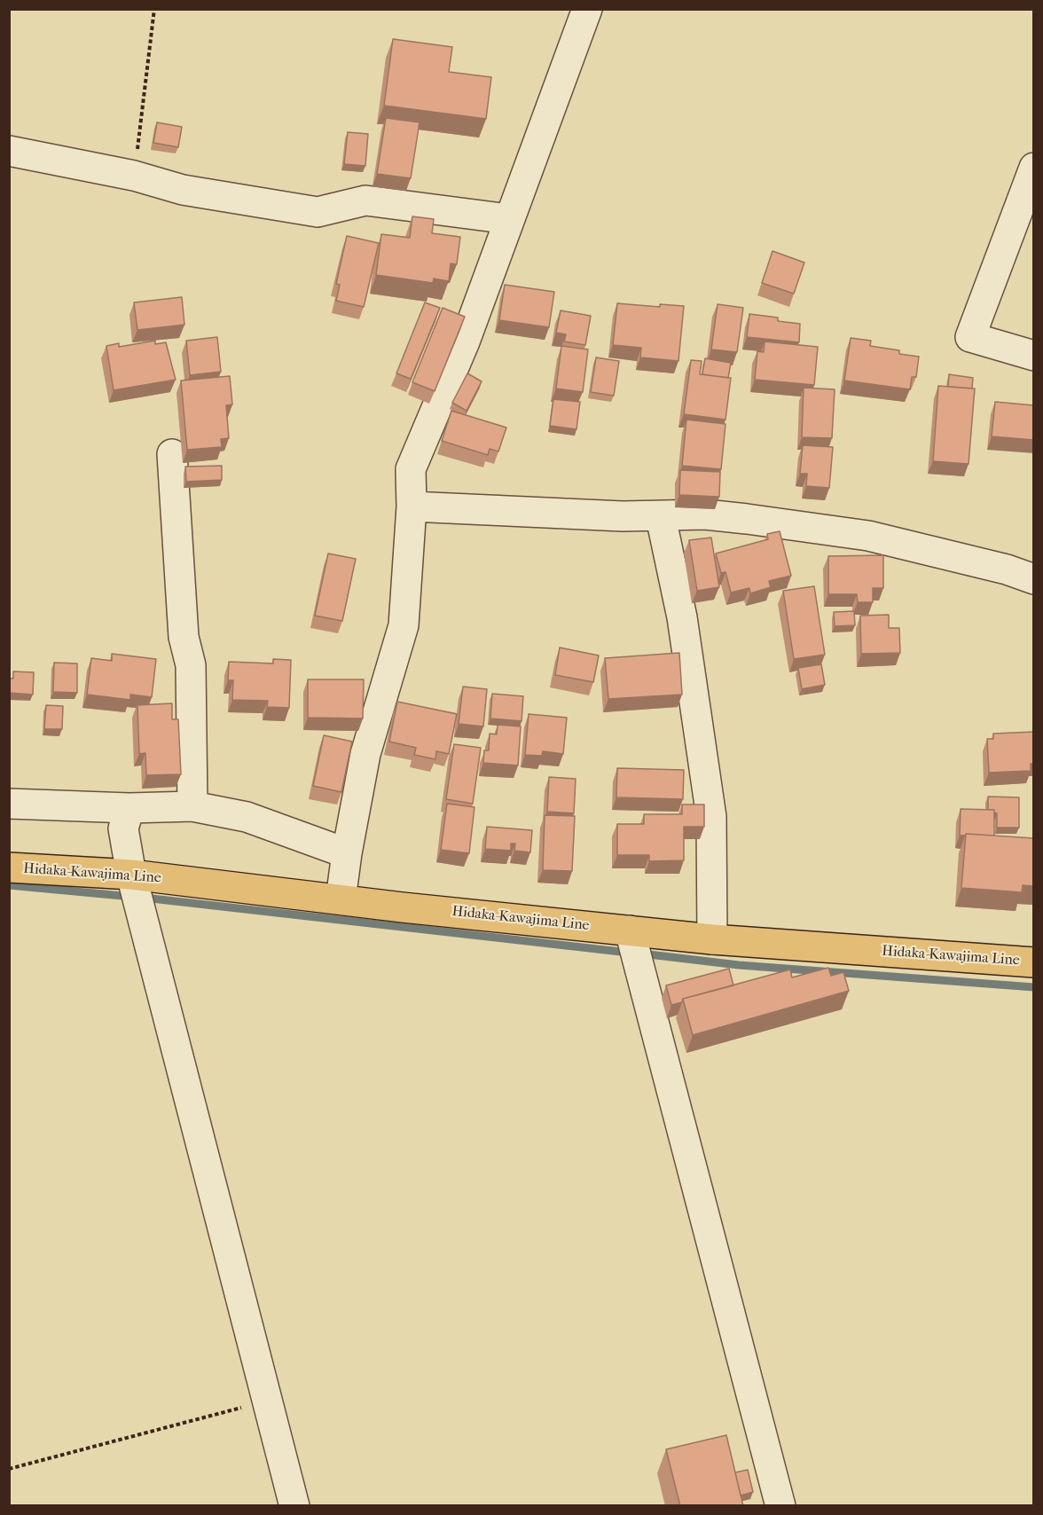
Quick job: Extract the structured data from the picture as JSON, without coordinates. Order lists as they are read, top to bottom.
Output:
{
  "streets": {
    "main road": ["Hidaka-Kawajima Line"]
  }
}
